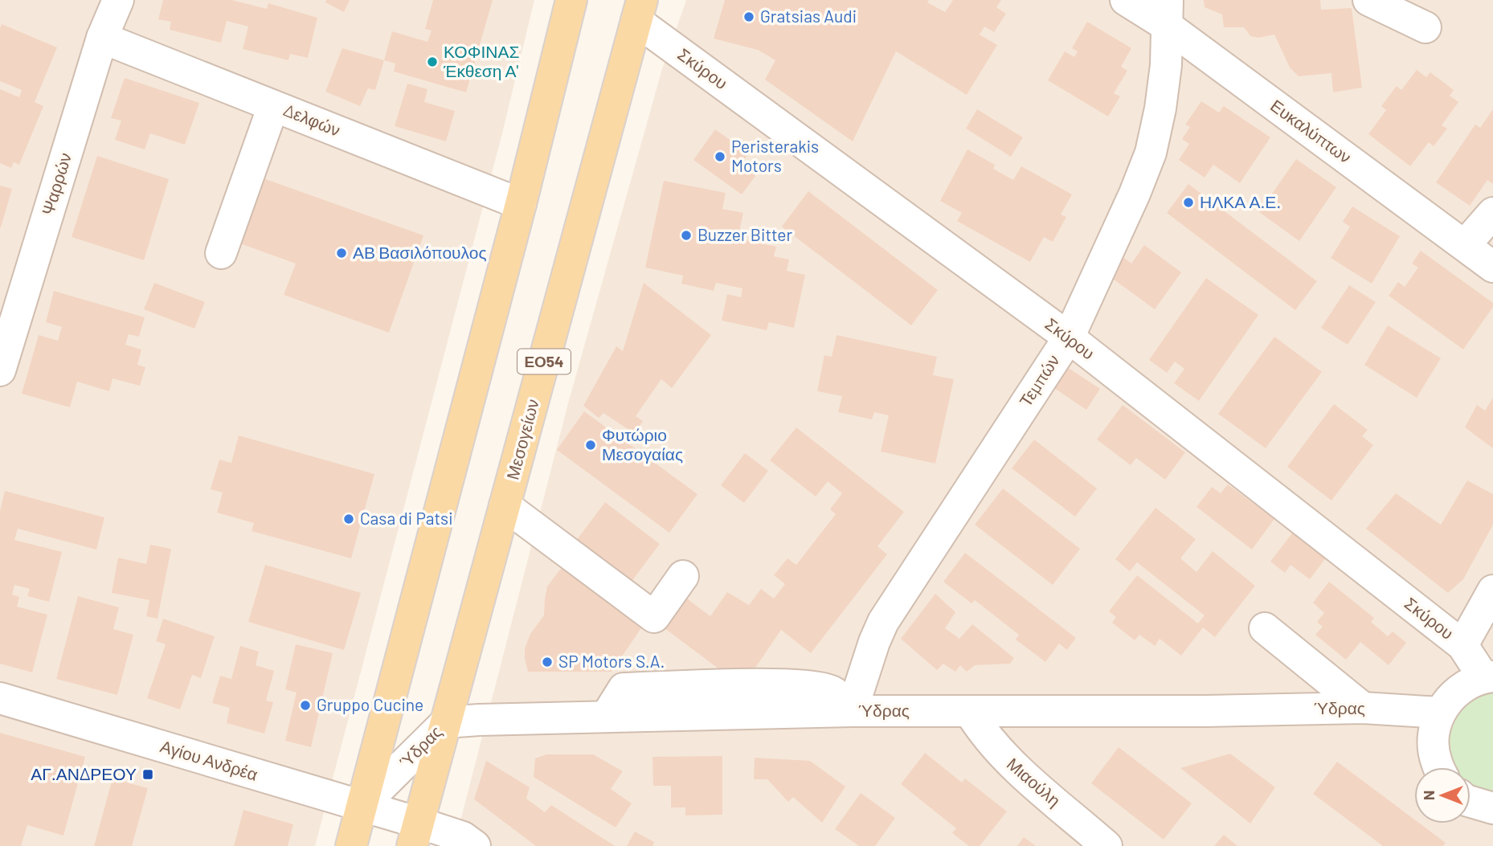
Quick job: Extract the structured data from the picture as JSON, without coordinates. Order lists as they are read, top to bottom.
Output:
{
  "streets": {
    "main road": ["ΕΟ54", "Μεσογείων"],
    "street": [
      "Σκύρου",
      "Δελφών",
      "Ευκαλύπτων",
      "Ψαρρών",
      "Τεμπών",
      "Ύδρας",
      "Αγίου Ανδρέα",
      "Μιαούλη"
    ]
  },
  "crossings": [
    ["Σκύρου", "Τεμπών"],
    ["Σκύρου", "Μεσογείων"],
    ["Δελφών", "Ψαρρών"],
    ["Ευκαλύπτων", "Τεμπών"],
    ["Τεμπών", "Ύδρας"],
    ["Μεσογείων", "Ύδρας"],
    ["Μεσογείων", "Αγίου Ανδρέα"],
    ["Ύδρας", "Αγίου Ανδρέα"],
    ["Ύδρας", "Μιαούλη"]
  ],
  "places": {
    "other": [
      "Gratsias Audi",
      "ΚΟΦΙΝΑΣ Έκθεση Α'",
      "Peristerakis Motors",
      "ΗΛΚΑ Α.Ε.",
      "Buzzer Bitter",
      "ΑΒ Βασιλόπουλος",
      "Φυτώριο Μεσογαίας",
      "Casa di Patsi",
      "SP Motors S.A.",
      "Gruppo Cucine"
    ],
    "transit": ["ΑΓ.ΑΝΔΡΕΟΥ"]
  },
  "north": "left"
}
